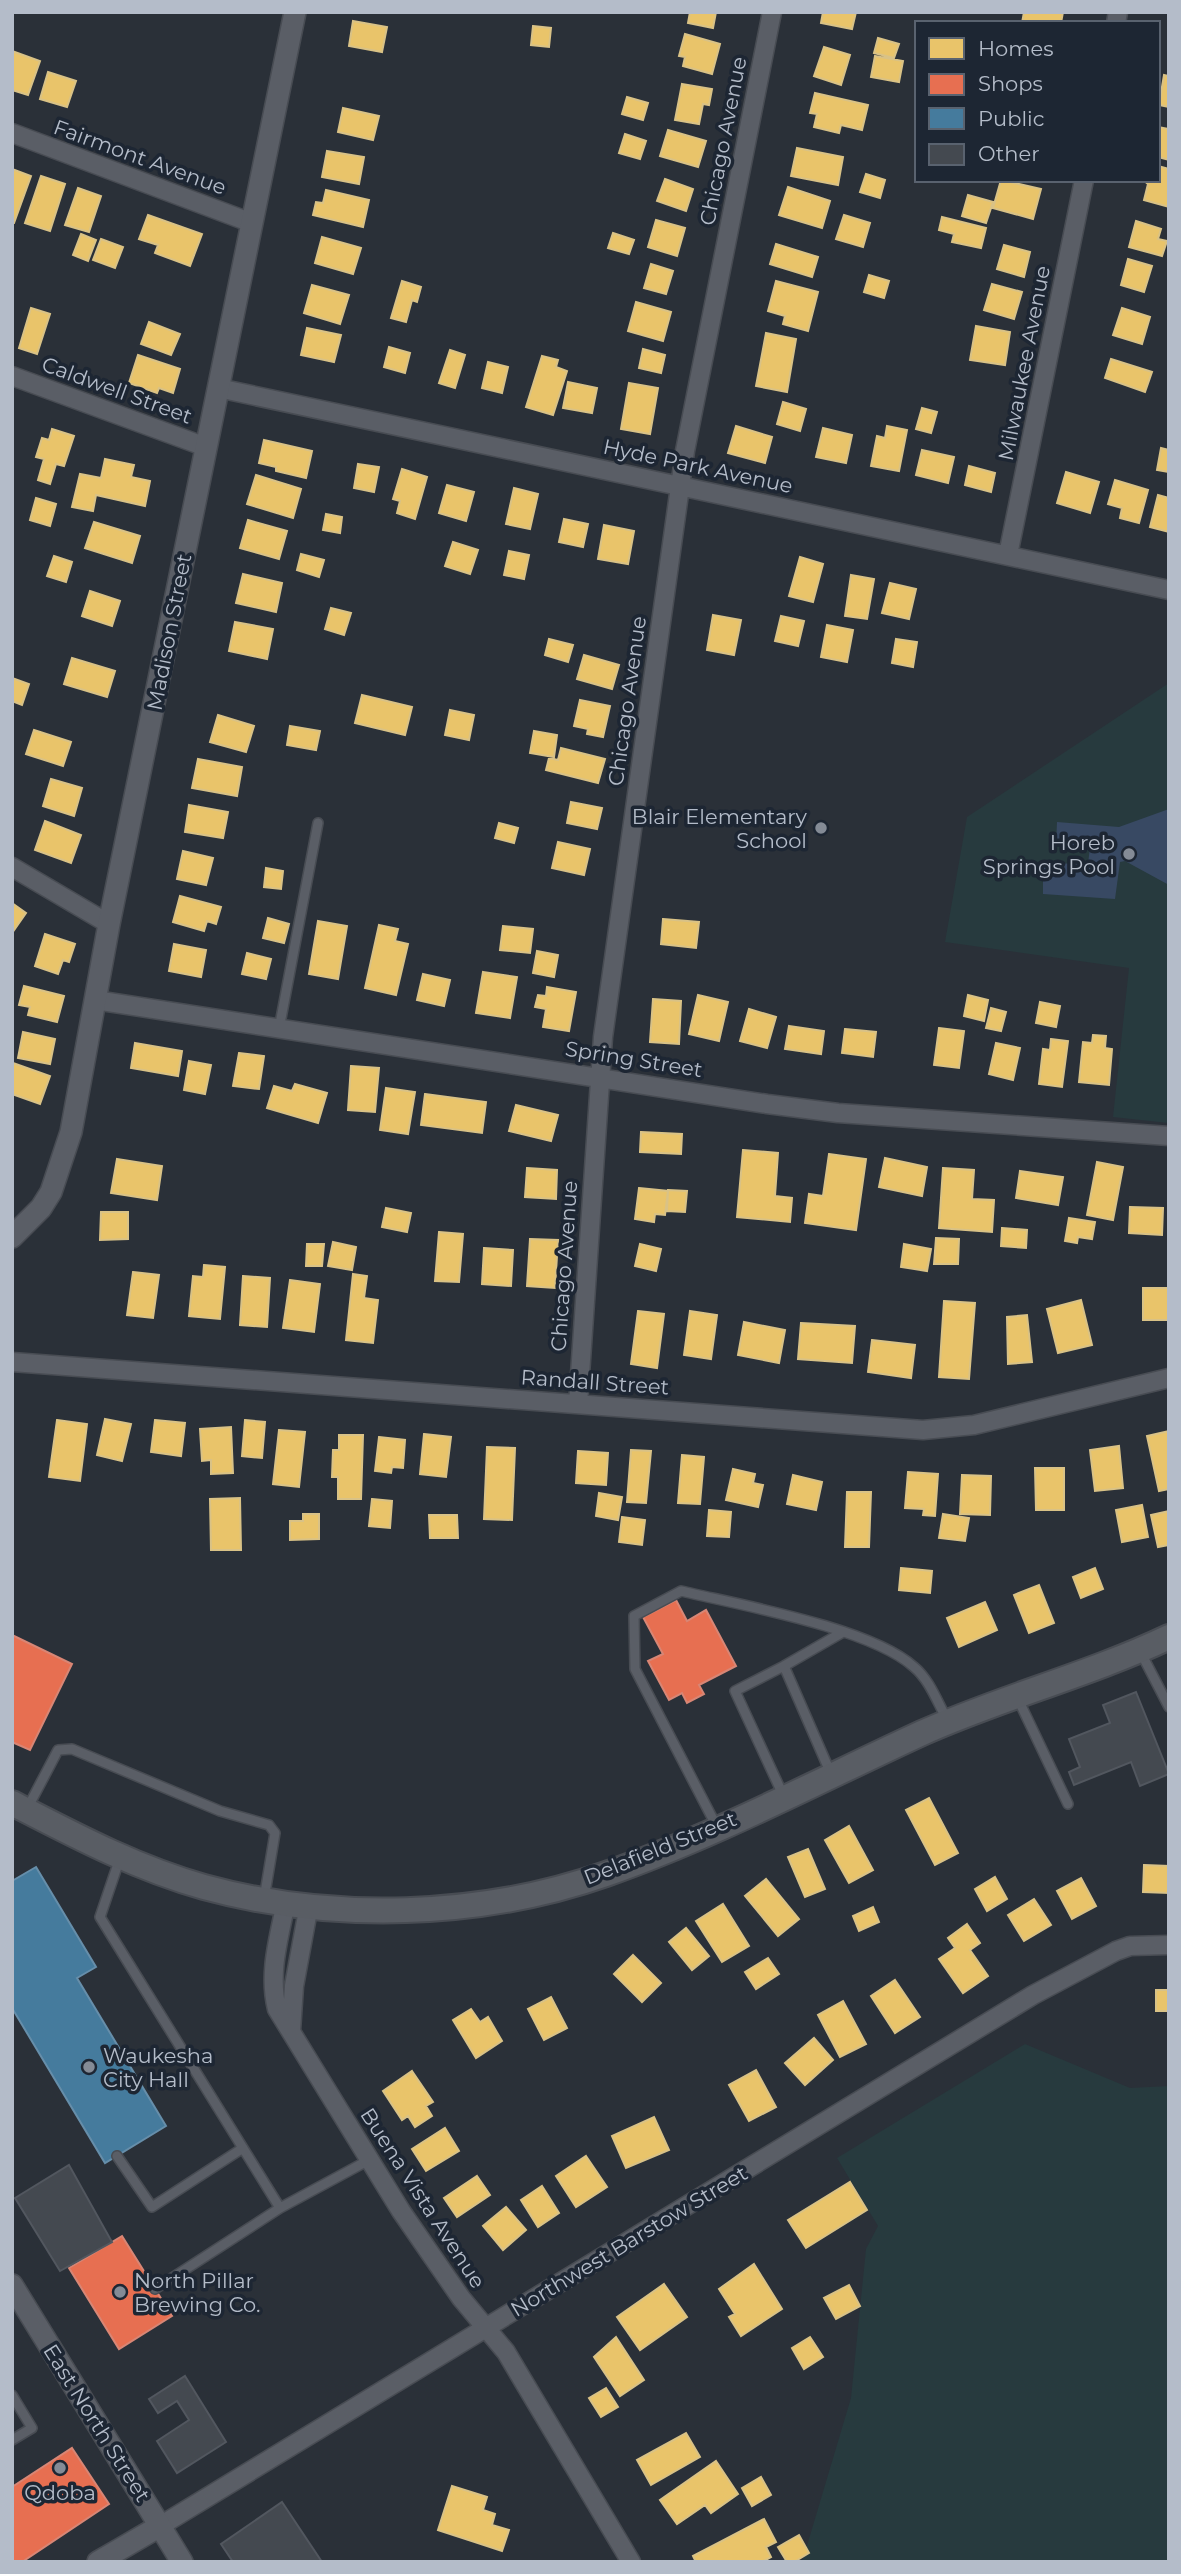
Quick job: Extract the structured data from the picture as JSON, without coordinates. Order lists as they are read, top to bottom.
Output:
{
  "streets": {
    "main road": ["Delafield Street"],
    "street": [
      "Chicago Avenue",
      "Fairmont Avenue",
      "Milwaukee Avenue",
      "Caldwell Street",
      "Hyde Park Avenue",
      "Madison Street",
      "Spring Street",
      "Randall Street",
      "Buena Vista Avenue",
      "Northwest Barstow Street",
      "East North Street"
    ]
  },
  "crossings": [
    ["Chicago Avenue", "Hyde Park Avenue"],
    ["Chicago Avenue", "Spring Street"],
    ["Chicago Avenue", "Randall Street"],
    ["Fairmont Avenue", "Madison Street"],
    ["Milwaukee Avenue", "Hyde Park Avenue"],
    ["Caldwell Street", "Madison Street"],
    ["Hyde Park Avenue", "Madison Street"],
    ["Madison Street", "Spring Street"],
    ["Delafield Street", "Buena Vista Avenue"],
    ["Buena Vista Avenue", "Northwest Barstow Street"],
    ["Northwest Barstow Street", "East North Street"]
  ],
  "places": [
    "Blair Elementary School",
    "Horeb Springs Pool",
    "Waukesha City Hall",
    "North Pillar Brewing Co.",
    "Qdoba"
  ],
  "legend": [
    "Homes",
    "Shops",
    "Public",
    "Other"
  ]
}
